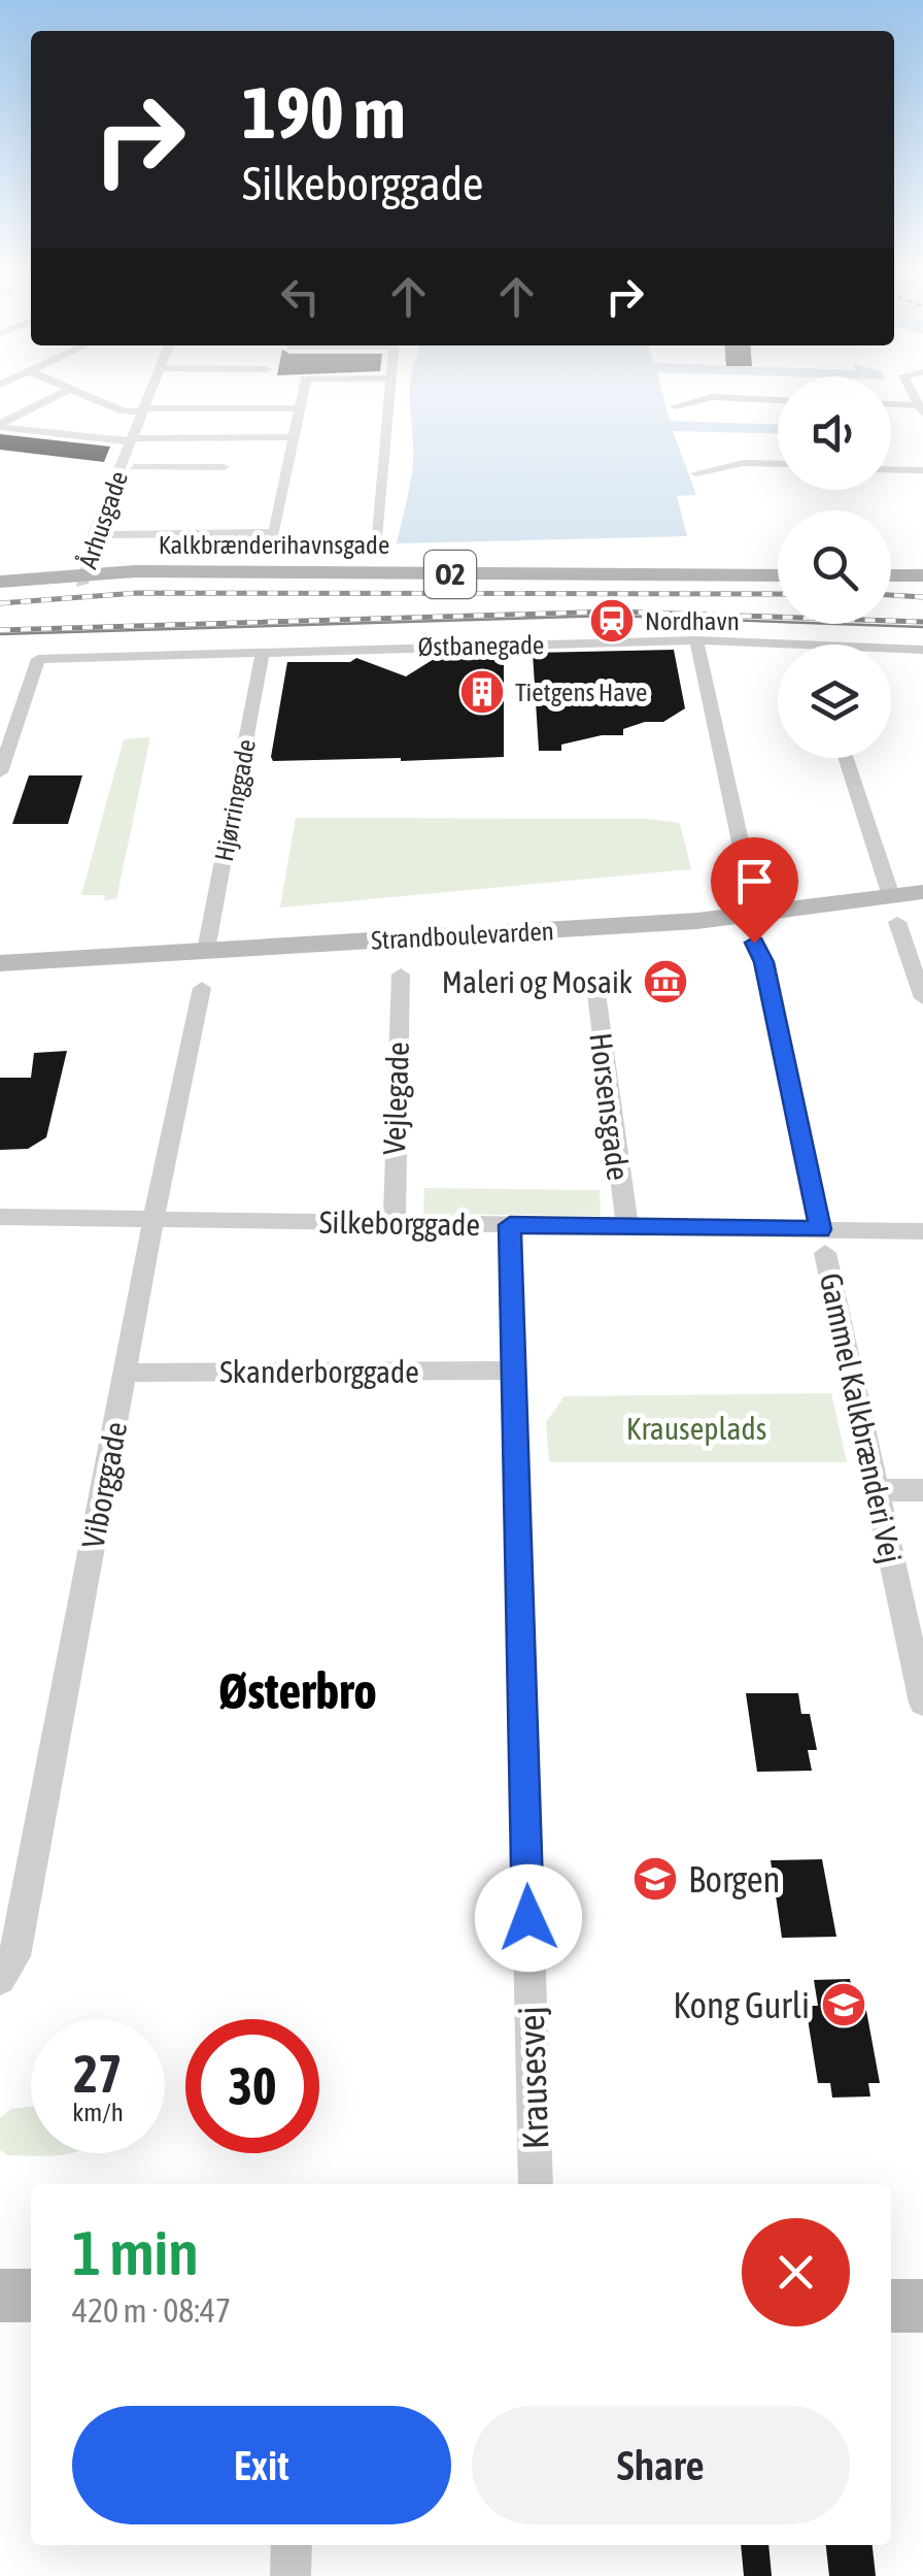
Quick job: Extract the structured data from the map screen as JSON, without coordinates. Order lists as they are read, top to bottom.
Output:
{
  "streets": {
    "main road": ["Kalkbrænderihavnsgade", "O2"],
    "street": [
      "Århusgade",
      "Østbanegade",
      "Hjørringgade",
      "Strandboulevarden",
      "Vejlegade",
      "Horsensgade",
      "Silkeborggade",
      "Skanderborggade",
      "Gammel Kalkbrænderi Vej",
      "Viborggade",
      "Krausesvej"
    ]
  },
  "crossings": [
    ["Århusgade", "Kalkbrænderihavnsgade"],
    ["Østbanegade", "Hjørringgade"],
    ["Hjørringgade", "Strandboulevarden"],
    ["Vejlegade", "Silkeborggade"],
    ["Horsensgade", "Silkeborggade"],
    ["Silkeborggade", "Gammel Kalkbrænderi Vej"],
    ["Silkeborggade", "Viborggade"],
    ["Silkeborggade", "Krausesvej"],
    ["Skanderborggade", "Viborggade"],
    ["Skanderborggade", "Krausesvej"]
  ],
  "districts": ["Østerbro"],
  "parks": ["Krauseplads"],
  "places": {
    "station": ["Nordhavn"],
    "building": ["Tietgens Have"],
    "museum": ["Maleri og Mosaik"],
    "school or university": ["Borgen", "Kong Gurli"]
  },
  "page": {
    "turn": ["190 m", "Silkeborggade"],
    "speed": "27 km/h",
    "limit": "30",
    "heading": ["1 min", "420 m · 08:47"],
    "buttons": ["Exit", "Share"]
  }
}
